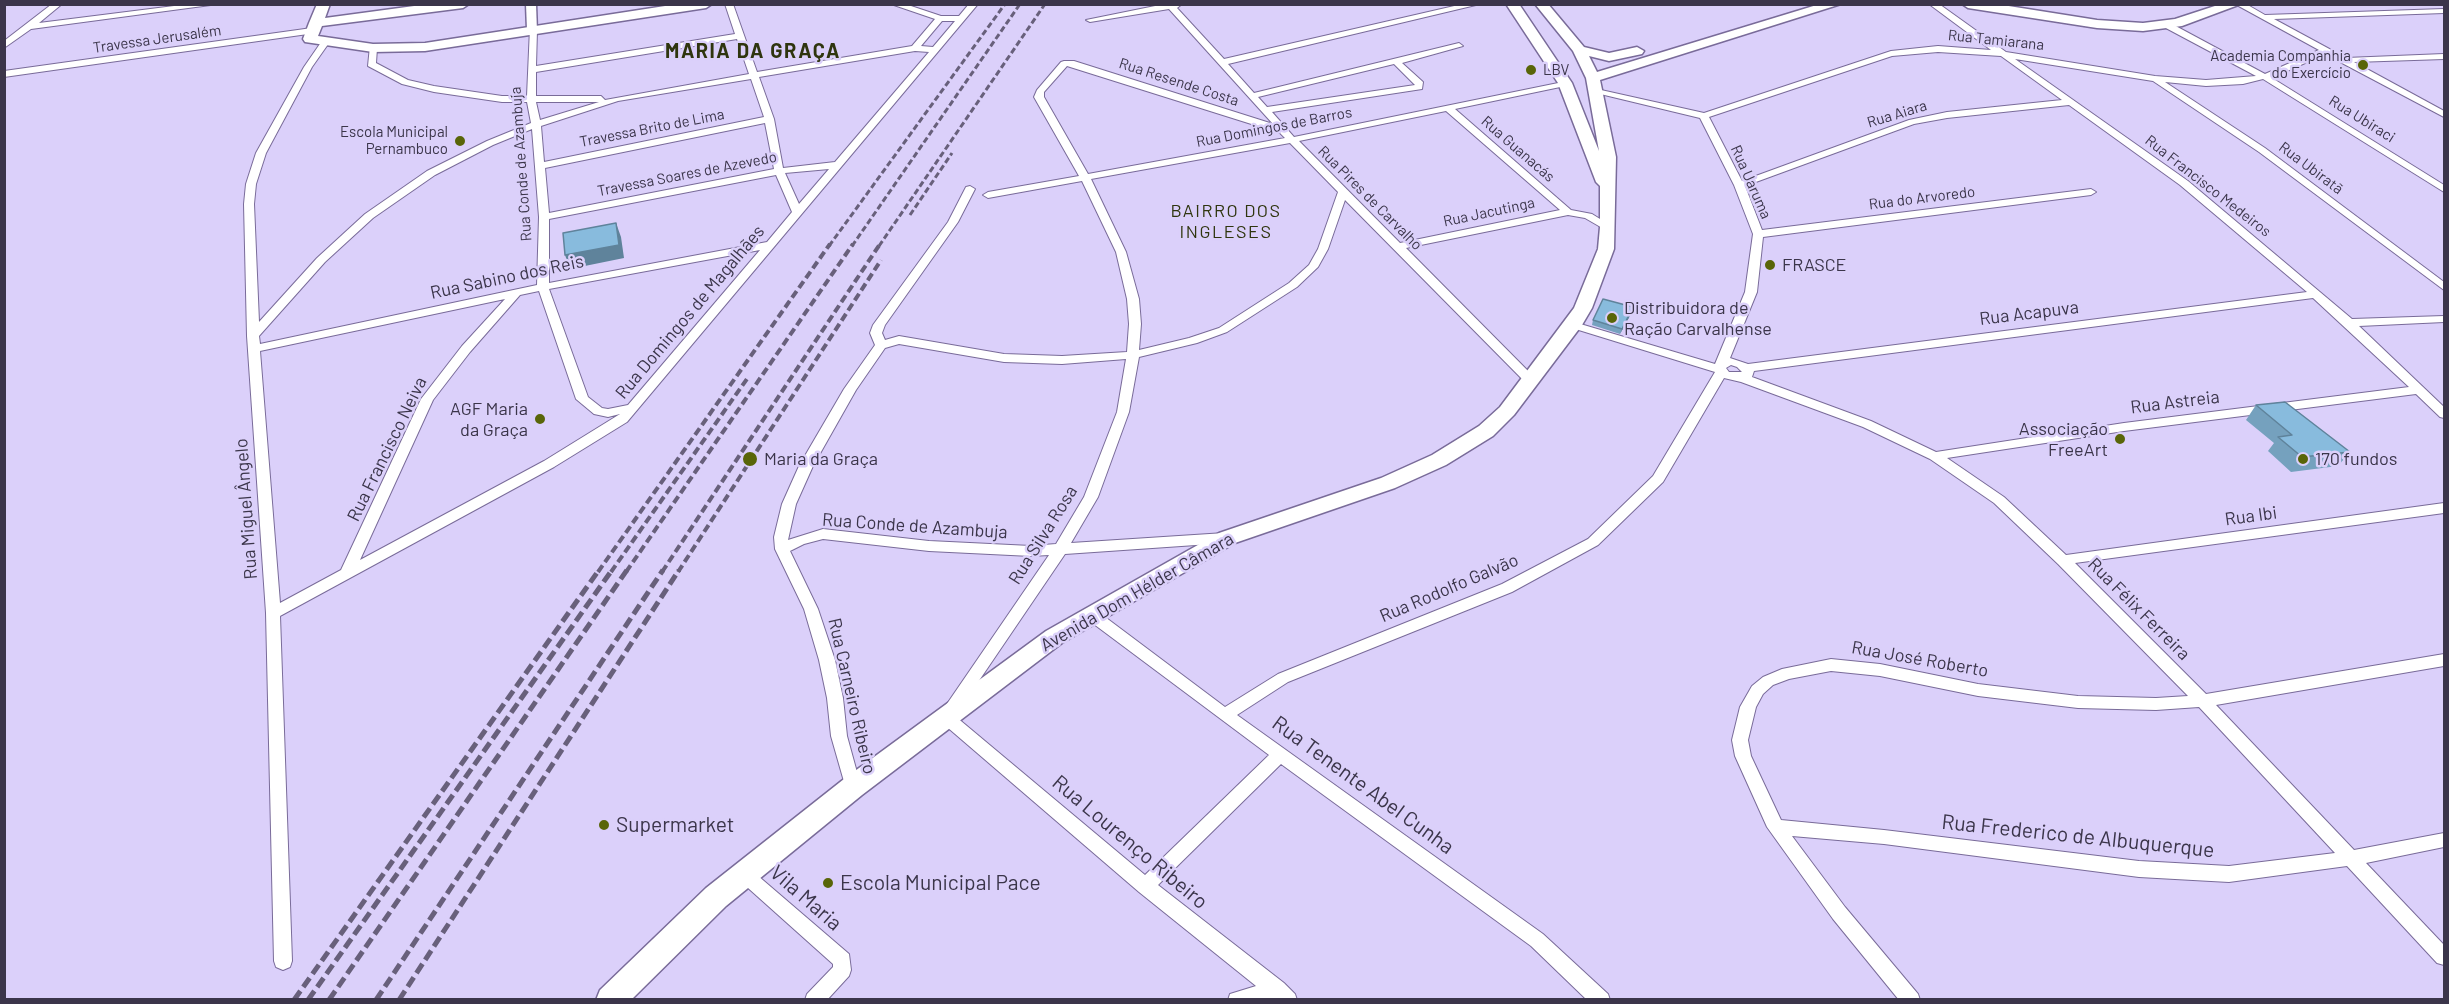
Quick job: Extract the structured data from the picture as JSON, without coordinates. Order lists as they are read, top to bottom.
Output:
{
  "streets": {
    "main road": ["Rua Miguel Ângelo", "Avenida Dom Hélder Câmara"],
    "street": [
      "Travessa Jerusalém",
      "Rua Tamiarana",
      "Rua Resende Costa",
      "Rua Aiara",
      "Rua Ubiraci",
      "Rua Domingos de Barros",
      "Travessa Brito de Lima",
      "Rua Guanacás",
      "Rua Conde de Azambuja",
      "Rua Ubiratã",
      "Travessa Soares de Azevedo",
      "Rua Uaruma",
      "Rua Francisco Medeiros",
      "Rua Pires de Carvalho",
      "Rua do Arvoredo",
      "Rua Jacutinga",
      "Rua Sabino dos Reis",
      "Rua Domingos de Magalhães",
      "Rua Acapuva",
      "Rua Astreia",
      "Rua Francisco Neiva",
      "Rua Ibi",
      "Rua Silva Rosa",
      "Rua Rodolfo Galvão",
      "Rua Félix Ferreira",
      "Rua José Roberto",
      "Rua Carneiro Ribeiro",
      "Rua Tenente Abel Cunha",
      "Rua Frederico de Albuquerque",
      "Rua Lourenço Ribeiro",
      "Vila Maria"
    ]
  },
  "crossings": [
    ["Travessa Jerusalém", "Rua Miguel Ângelo"],
    ["Rua Tamiarana", "Rua Ubiraci"],
    ["Rua Tamiarana", "Rua Ubiratã"],
    ["Rua Tamiarana", "Rua Uaruma"],
    ["Rua Tamiarana", "Rua Francisco Medeiros"],
    ["Rua Resende Costa", "Rua Pires de Carvalho"],
    ["Rua Resende Costa", "Rua Silva Rosa"],
    ["Rua Aiara", "Rua Uaruma"],
    ["Rua Aiara", "Rua Francisco Medeiros"],
    ["Rua Domingos de Barros", "Rua Guanacás"],
    ["Rua Domingos de Barros", "Rua Pires de Carvalho"],
    ["Rua Domingos de Barros", "Rua Silva Rosa"],
    ["Rua Domingos de Barros", "Avenida Dom Hélder Câmara"],
    ["Travessa Brito de Lima", "Rua Conde de Azambuja"],
    ["Rua Guanacás", "Rua Jacutinga"],
    ["Rua Conde de Azambuja", "Travessa Soares de Azevedo"],
    ["Rua Conde de Azambuja", "Rua Sabino dos Reis"],
    ["Rua Conde de Azambuja", "Rua Domingos de Magalhães"],
    ["Rua Conde de Azambuja", "Rua Silva Rosa"],
    ["Rua Conde de Azambuja", "Avenida Dom Hélder Câmara"],
    ["Rua Conde de Azambuja", "Rua Carneiro Ribeiro"],
    ["Travessa Soares de Azevedo", "Rua Domingos de Magalhães"],
    ["Rua Uaruma", "Rua do Arvoredo"],
    ["Rua Uaruma", "Rua Rodolfo Galvão"],
    ["Rua Francisco Medeiros", "Rua Acapuva"],
    ["Rua Francisco Medeiros", "Rua Astreia"],
    ["Rua Pires de Carvalho", "Rua Jacutinga"],
    ["Rua Pires de Carvalho", "Avenida Dom Hélder Câmara"],
    ["Rua Jacutinga", "Avenida Dom Hélder Câmara"],
    ["Rua Sabino dos Reis", "Rua Domingos de Magalhães"],
    ["Rua Sabino dos Reis", "Rua Francisco Neiva"],
    ["Rua Sabino dos Reis", "Rua Miguel Ângelo"],
    ["Rua Domingos de Magalhães", "Rua Francisco Neiva"],
    ["Rua Domingos de Magalhães", "Rua Miguel Ângelo"],
    ["Rua Acapuva", "Rua Félix Ferreira"],
    ["Rua Astreia", "Rua Félix Ferreira"],
    ["Rua Ibi", "Rua Félix Ferreira"],
    ["Rua Silva Rosa", "Avenida Dom Hélder Câmara"],
    ["Rua Silva Rosa", "Rua Lourenço Ribeiro"],
    ["Rua Rodolfo Galvão", "Rua Tenente Abel Cunha"],
    ["Avenida Dom Hélder Câmara", "Rua Carneiro Ribeiro"],
    ["Avenida Dom Hélder Câmara", "Rua Tenente Abel Cunha"],
    ["Avenida Dom Hélder Câmara", "Rua Lourenço Ribeiro"],
    ["Avenida Dom Hélder Câmara", "Vila Maria"],
    ["Rua Félix Ferreira", "Rua José Roberto"],
    ["Rua Félix Ferreira", "Rua Frederico de Albuquerque"],
    ["Rua José Roberto", "Rua Frederico de Albuquerque"]
  ],
  "districts": ["MARIA DA GRAÇA", "BAIRRO DOS INGLESES"],
  "places": [
    "Academia Companhia do Exercício",
    "LBV",
    "Escola Municipal Pernambuco",
    "FRASCE",
    "Distribuidora de Ração Carvalhense",
    "AGF Maria da Graça",
    "Associação FreeArt",
    "Maria da Graça",
    "170 fundos",
    "Supermarket",
    "Escola Municipal Pace"
  ]
}
